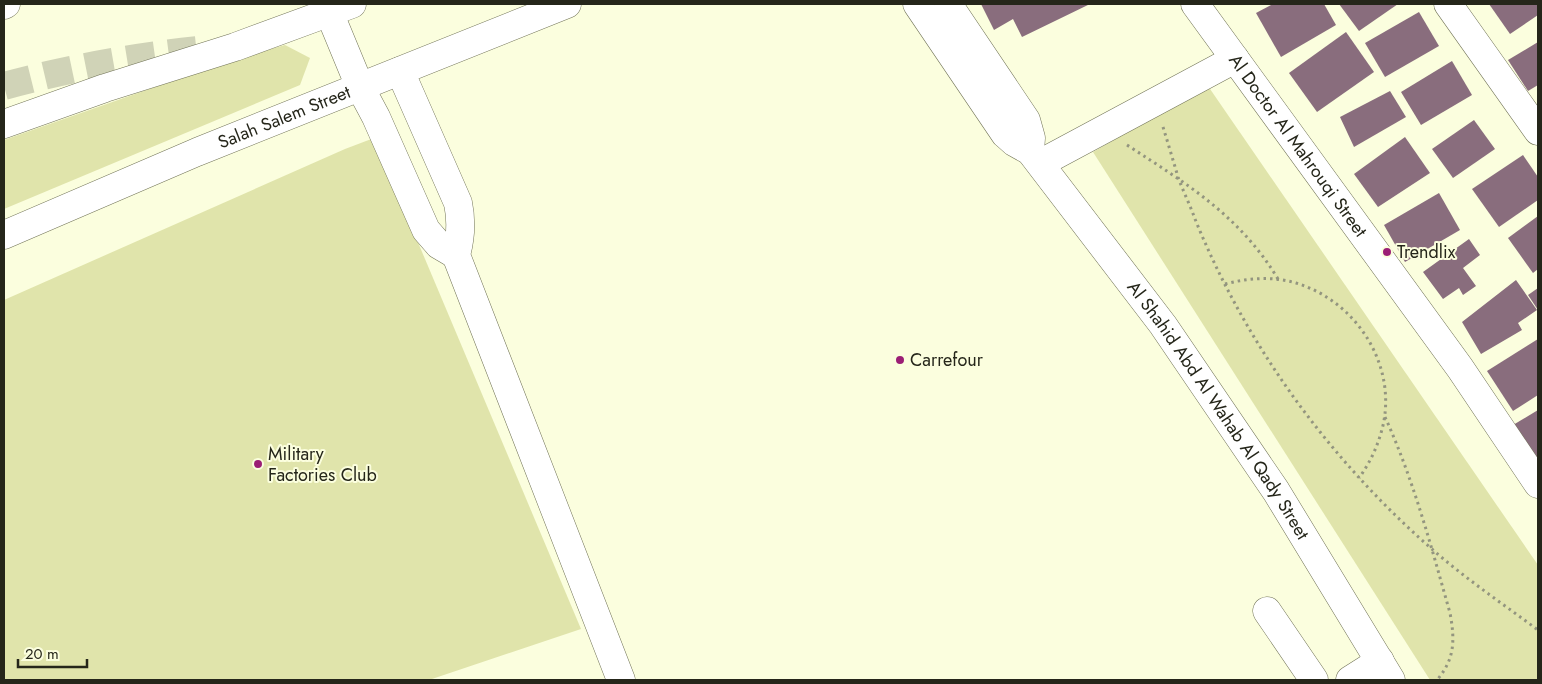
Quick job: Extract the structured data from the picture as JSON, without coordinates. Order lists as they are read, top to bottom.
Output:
{
  "streets": {
    "main road": ["Salah Salem Street", "Al Doctor Al Mahrouqi Street", "Al Shahid Abd Al Wahab Al Qady Street"]
  },
  "places": ["Trendlix", "Carrefour", "Military Factories Club"],
  "scale_bar": "20 m"
}
